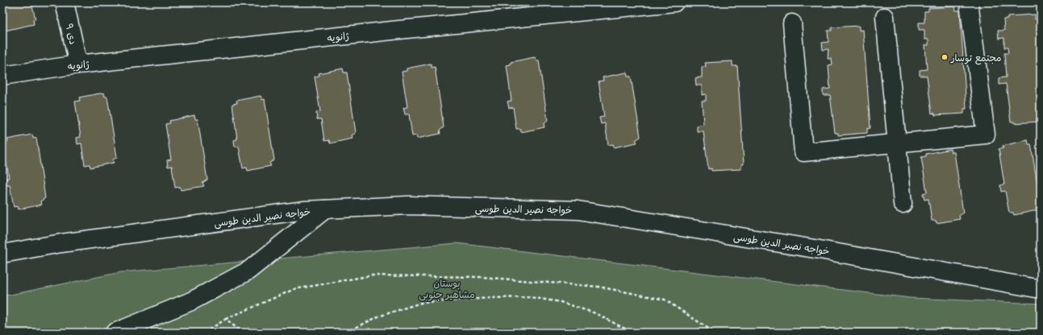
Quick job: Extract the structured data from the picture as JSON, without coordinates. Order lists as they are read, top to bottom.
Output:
{
  "streets": {
    "street": ["۹ دی", "ژانویه", "خواجه نصیر الدین طوسی"]
  },
  "crossings": [
    ["۹ دی", "ژانویه"]
  ],
  "parks": ["بوستان مشاهیر جنوبی"],
  "places": ["مجتمع توسار"]
}
